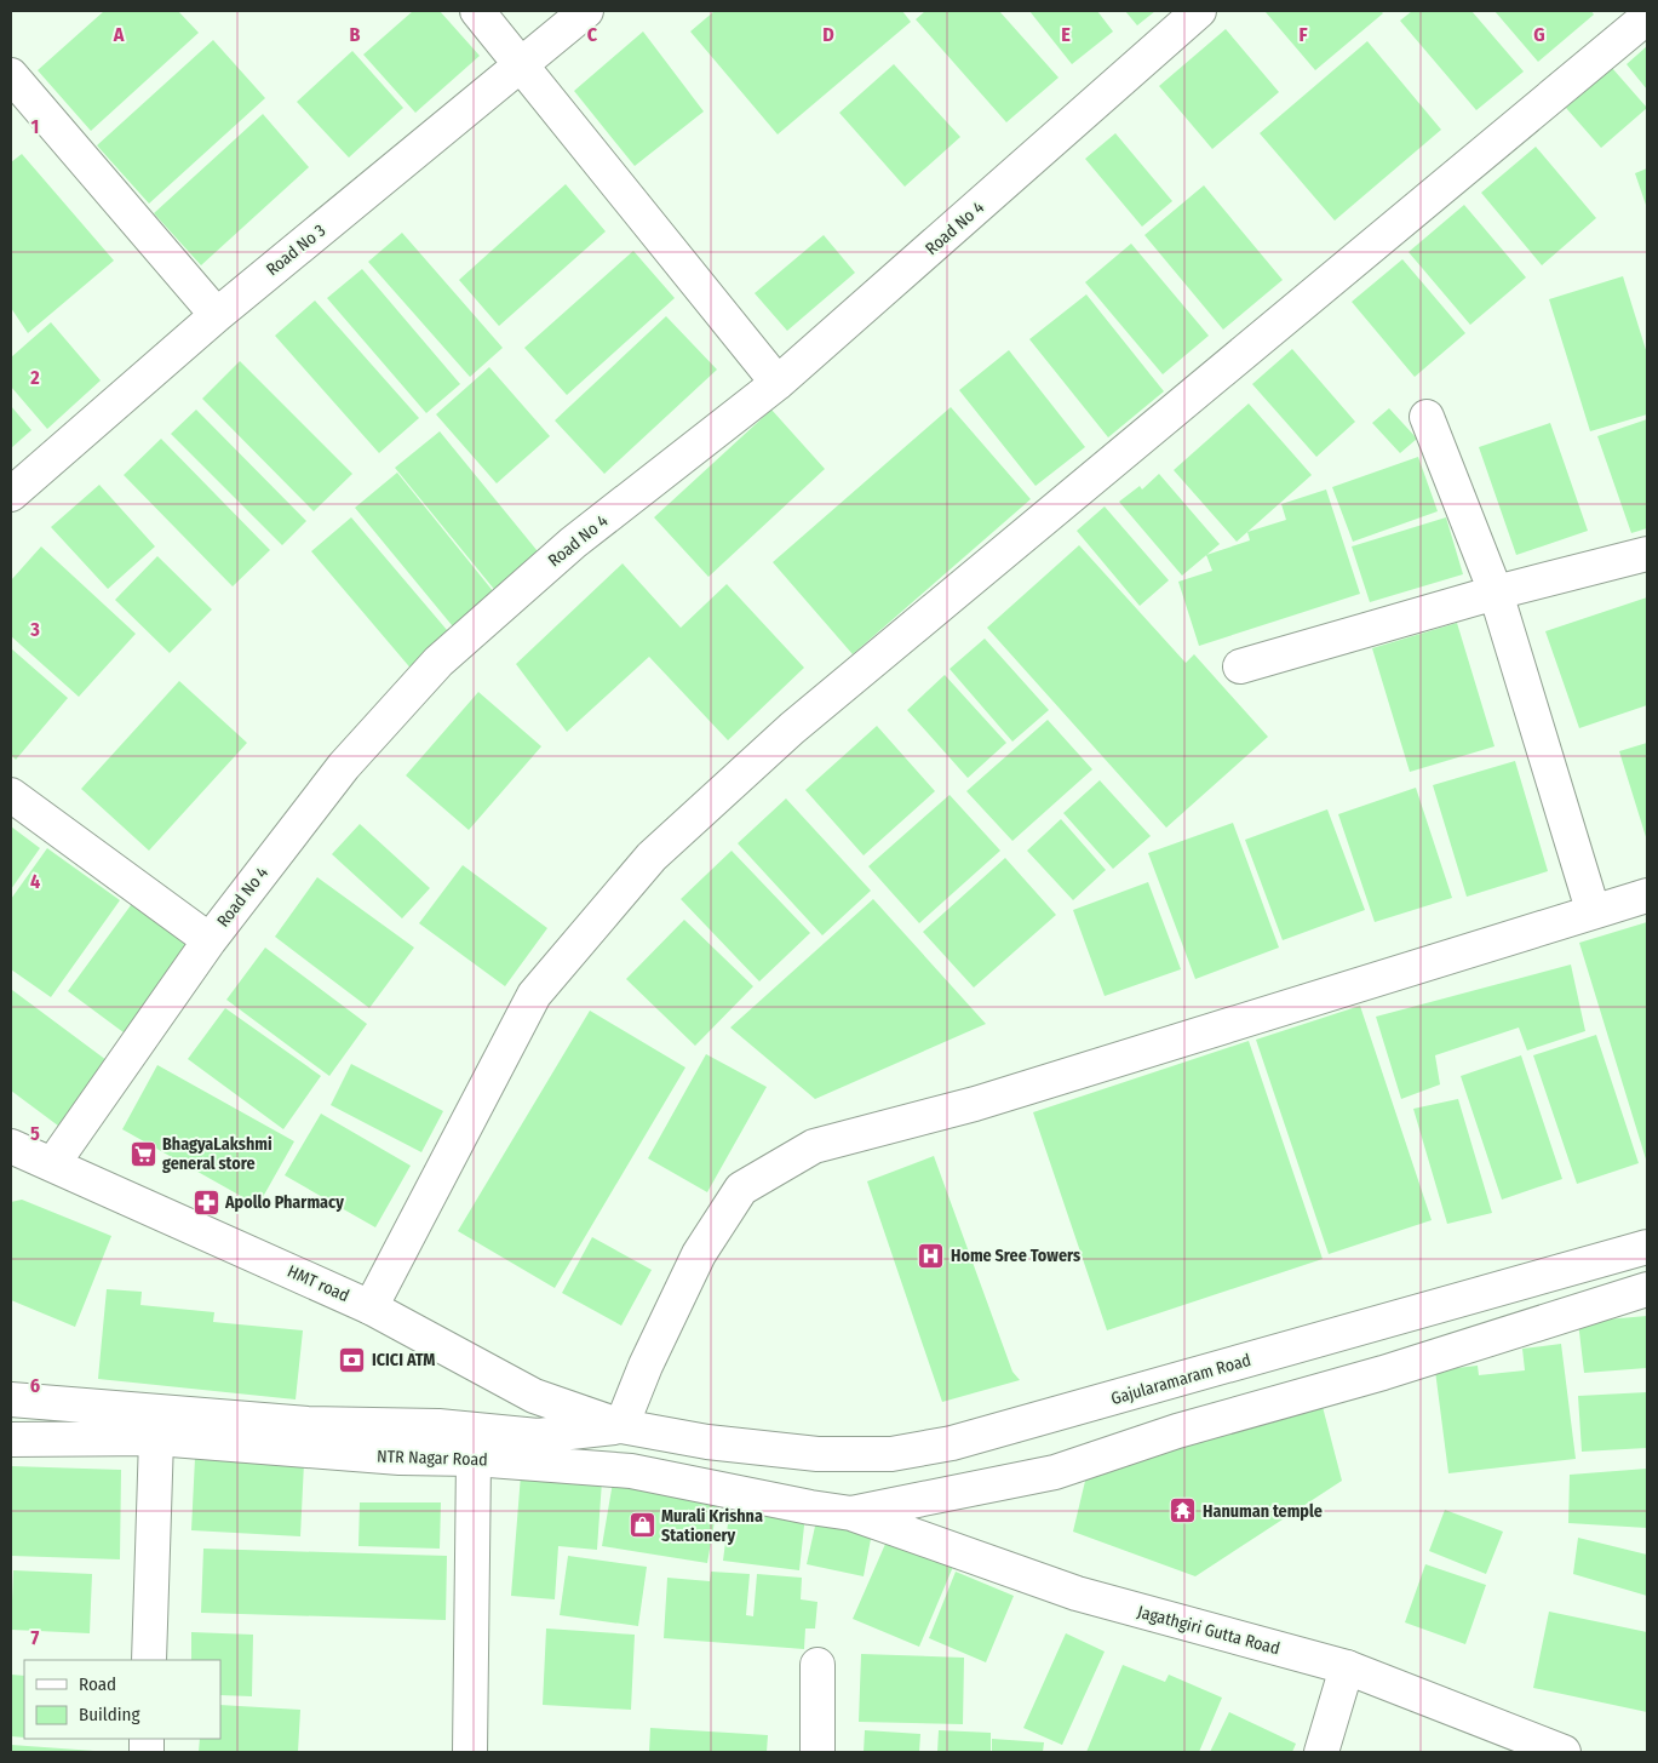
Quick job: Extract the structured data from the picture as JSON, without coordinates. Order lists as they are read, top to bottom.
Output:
{
  "streets": {
    "street": [
      "Road No 4",
      "Road No 3",
      "HMT road",
      "Gajularamaram Road",
      "NTR Nagar Road",
      "Jagathgiri Gutta Road"
    ]
  },
  "crossings": [
    ["Road No 4", "HMT road"],
    ["HMT road", "Gajularamaram Road"],
    ["HMT road", "NTR Nagar Road"],
    ["Gajularamaram Road", "NTR Nagar Road"],
    ["NTR Nagar Road", "Jagathgiri Gutta Road"]
  ],
  "places": {
    "supermarket": ["BhagyaLakshmi general store"],
    "pharmacy": ["Apollo Pharmacy"],
    "hospital": ["Home Sree Towers"],
    "bank": ["ICICI ATM"],
    "temple": ["Hanuman temple"],
    "shop": ["Murali Krishna Stationery"]
  },
  "legend": ["Road", "Building"],
  "grid": {
    "columns": [
      "A",
      "B",
      "C",
      "D",
      "E",
      "F",
      "G"
    ],
    "rows": [
      "1",
      "2",
      "3",
      "4",
      "5",
      "6",
      "7"
    ]
  }
}
